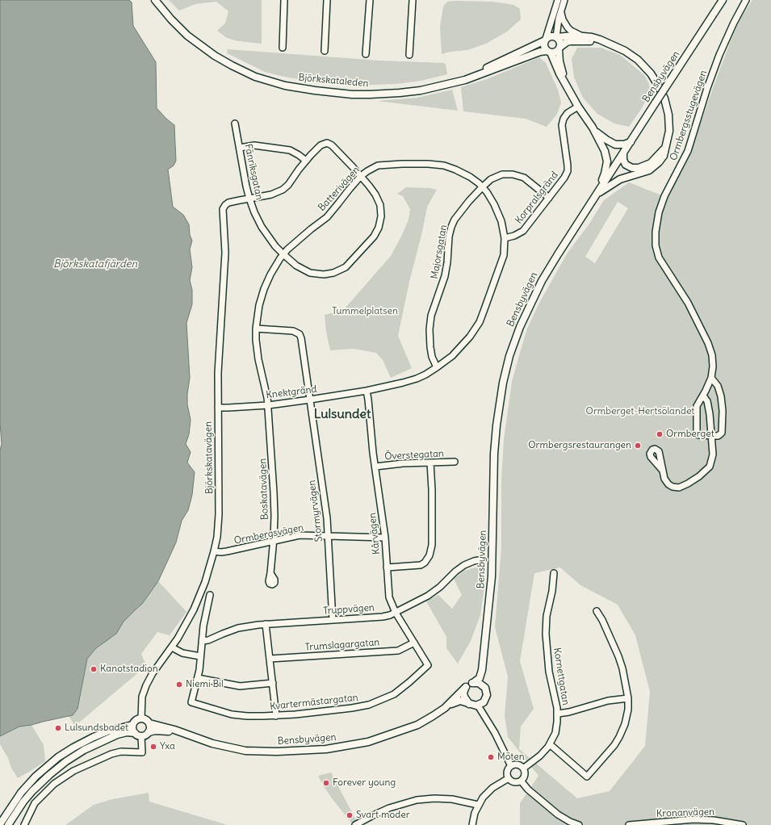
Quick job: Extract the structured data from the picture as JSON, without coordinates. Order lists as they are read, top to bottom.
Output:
{
  "streets": {
    "main road": ["Bensbyvägen", "Björkskataleden"],
    "street": [
      "Ormbergsstugevägen",
      "Fänriksgatan",
      "Batterivägen",
      "Korpralsgränd",
      "Majorsgatan",
      "Knektgränd",
      "Överstegatan",
      "Björkskatavägen",
      "Boskatavägen",
      "Stormyrvägen",
      "Kårvägen",
      "Ormbergsvägen",
      "Truppvägen",
      "Trumslagargatan",
      "Kornettgatan",
      "Kvartermästargatan",
      "Kronanvägen"
    ]
  },
  "crossings": [
    ["Bensbyvägen", "Björkskatavägen"],
    ["Fänriksgatan", "Batterivägen"],
    ["Fänriksgatan", "Björkskatavägen"],
    ["Batterivägen", "Korpralsgränd"],
    ["Batterivägen", "Majorsgatan"],
    ["Batterivägen", "Knektgränd"],
    ["Batterivägen", "Boskatavägen"],
    ["Batterivägen", "Stormyrvägen"],
    ["Batterivägen", "Kårvägen"],
    ["Korpralsgränd", "Majorsgatan"],
    ["Knektgränd", "Björkskatavägen"],
    ["Knektgränd", "Boskatavägen"],
    ["Knektgränd", "Stormyrvägen"],
    ["Knektgränd", "Kårvägen"],
    ["Överstegatan", "Kårvägen"],
    ["Björkskatavägen", "Ormbergsvägen"],
    ["Boskatavägen", "Ormbergsvägen"],
    ["Stormyrvägen", "Ormbergsvägen"],
    ["Stormyrvägen", "Truppvägen"],
    ["Kårvägen", "Ormbergsvägen"],
    ["Kårvägen", "Truppvägen"],
    ["Kårvägen", "Trumslagargatan"],
    ["Kårvägen", "Kvartermästargatan"]
  ],
  "districts": ["Lulsundet"],
  "water": ["Björkskatafjärden"],
  "parks": ["Tummelplatsen", "Ormberget-Hertsölandet"],
  "places": [
    "Ormberget",
    "Ormbergsrestaurangen",
    "Kanotstadion",
    "Niemi Bil",
    "Lulsundsbadet",
    "Yxa",
    "Möten",
    "Forever young",
    "Svart moder"
  ]
}
